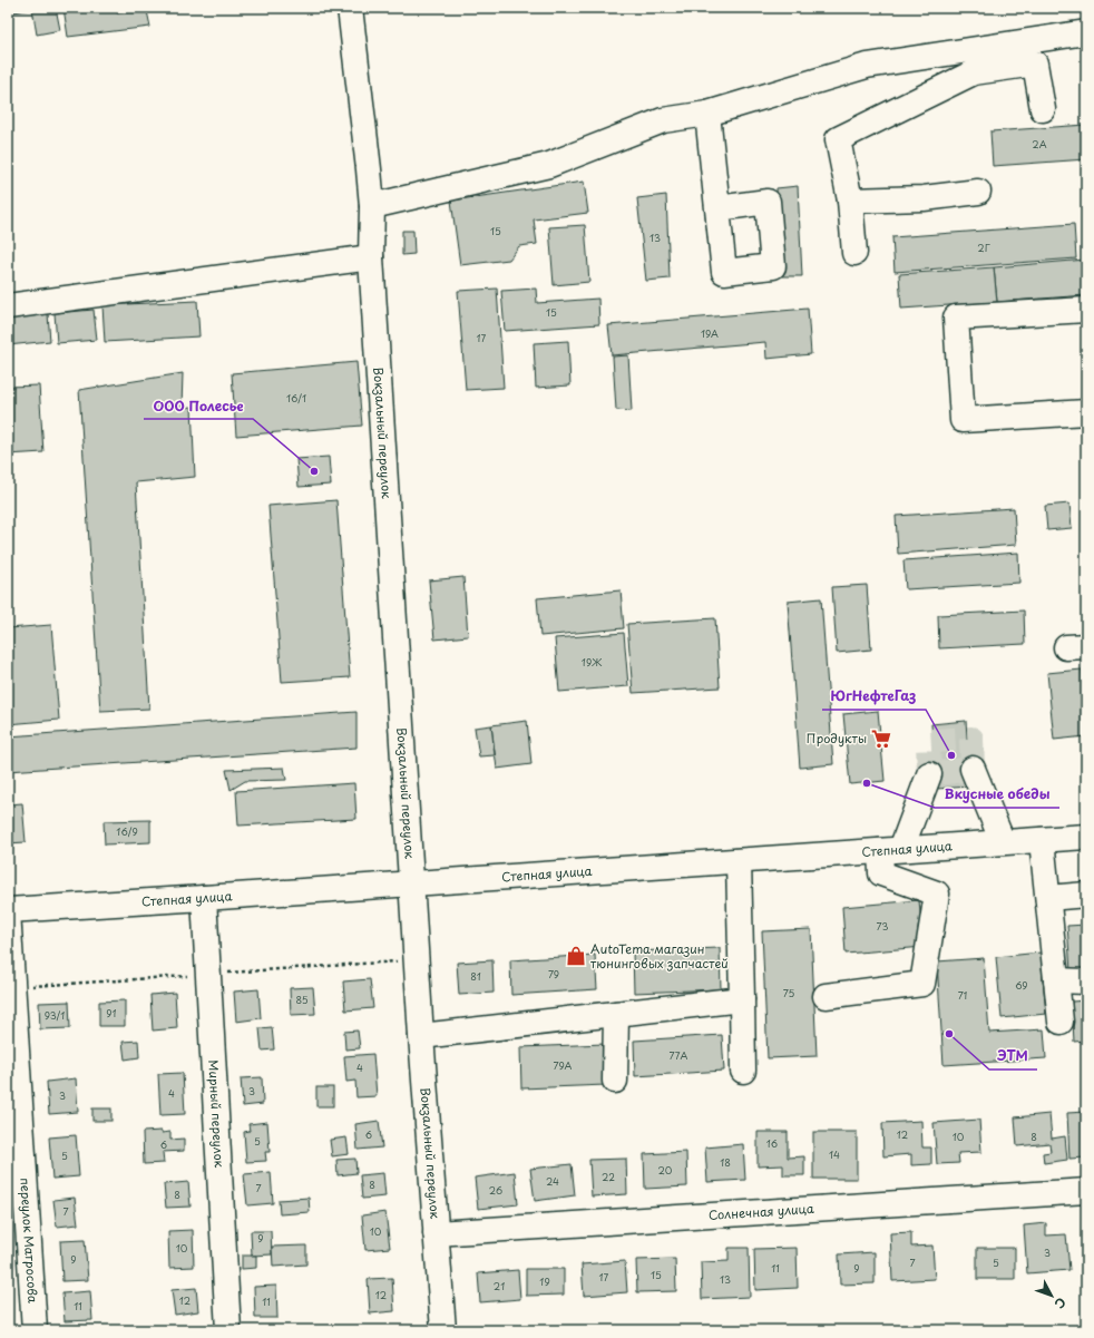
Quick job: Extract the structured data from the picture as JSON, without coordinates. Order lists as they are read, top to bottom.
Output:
{
  "streets": {
    "street": [
      "Вокзальный переулок",
      "Степная улица",
      "Мирный переулок",
      "Солнечная улица",
      "переулок Матросова"
    ]
  },
  "crossings": [
    ["Вокзальный переулок", "Степная улица"],
    ["Вокзальный переулок", "Солнечная улица"],
    ["Степная улица", "Мирный переулок"],
    ["Степная улица", "переулок Матросова"]
  ],
  "places": {
    "other": [
      "ООО Полесье",
      "ЮгНефтеГаз",
      "Вкусные обеды",
      "ЭТМ"
    ],
    "supermarket": ["Продукты"],
    "shop": ["AutoTema магазин тюнинговых запчастей"]
  },
  "house_numbers": [
    "2А",
    "15",
    "13",
    "2Г",
    "15",
    "19А",
    "17",
    "16/1",
    "19Ж",
    "16/9",
    "73",
    "79",
    "81",
    "69",
    "75",
    "71",
    "85",
    "91",
    "93/1",
    "77А",
    "79А",
    "4",
    "3",
    "4",
    "3",
    "6",
    "12",
    "10",
    "8",
    "5",
    "16",
    "6",
    "14",
    "5",
    "18",
    "20",
    "22",
    "24",
    "8",
    "7",
    "26",
    "8",
    "7",
    "10",
    "9",
    "10",
    "3",
    "9",
    "7",
    "5",
    "11",
    "9",
    "15",
    "17",
    "13",
    "19",
    "21",
    "12",
    "12",
    "11",
    "11"
  ],
  "north": "bottom right"
}
